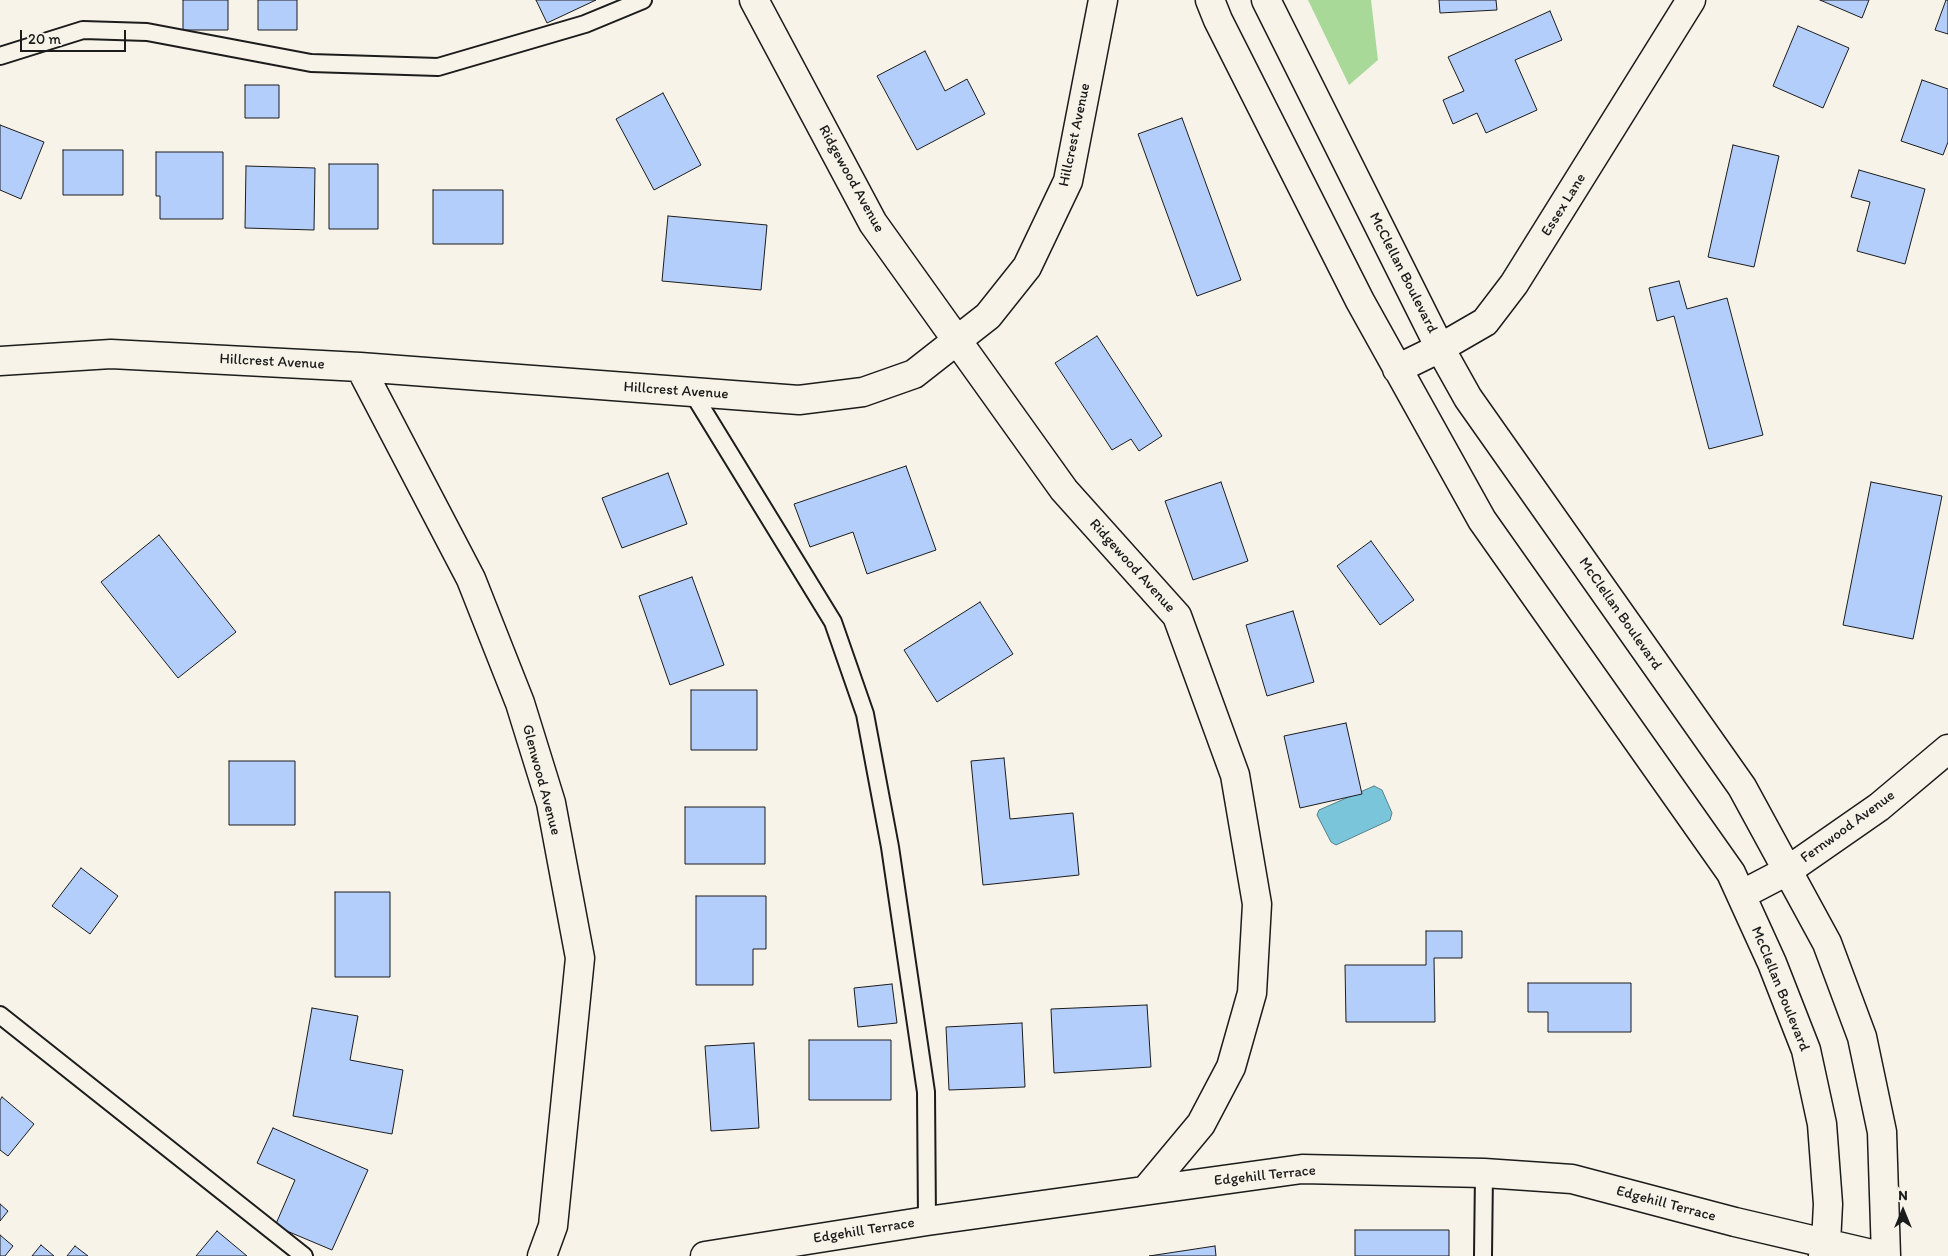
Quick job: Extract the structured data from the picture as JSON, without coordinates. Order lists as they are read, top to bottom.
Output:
{
  "streets": {
    "street": [
      "Hillcrest Avenue",
      "Ridgewood Avenue",
      "Essex Lane",
      "McClellan Boulevard",
      "Glenwood Avenue",
      "Fernwood Avenue",
      "Edgehill Terrace"
    ]
  },
  "crossings": [
    ["Hillcrest Avenue", "Ridgewood Avenue"],
    ["Hillcrest Avenue", "Glenwood Avenue"],
    ["Ridgewood Avenue", "Edgehill Terrace"],
    ["Essex Lane", "McClellan Boulevard"],
    ["McClellan Boulevard", "Fernwood Avenue"],
    ["McClellan Boulevard", "Edgehill Terrace"]
  ],
  "scale_bar": "20 m",
  "north": "top"
}
